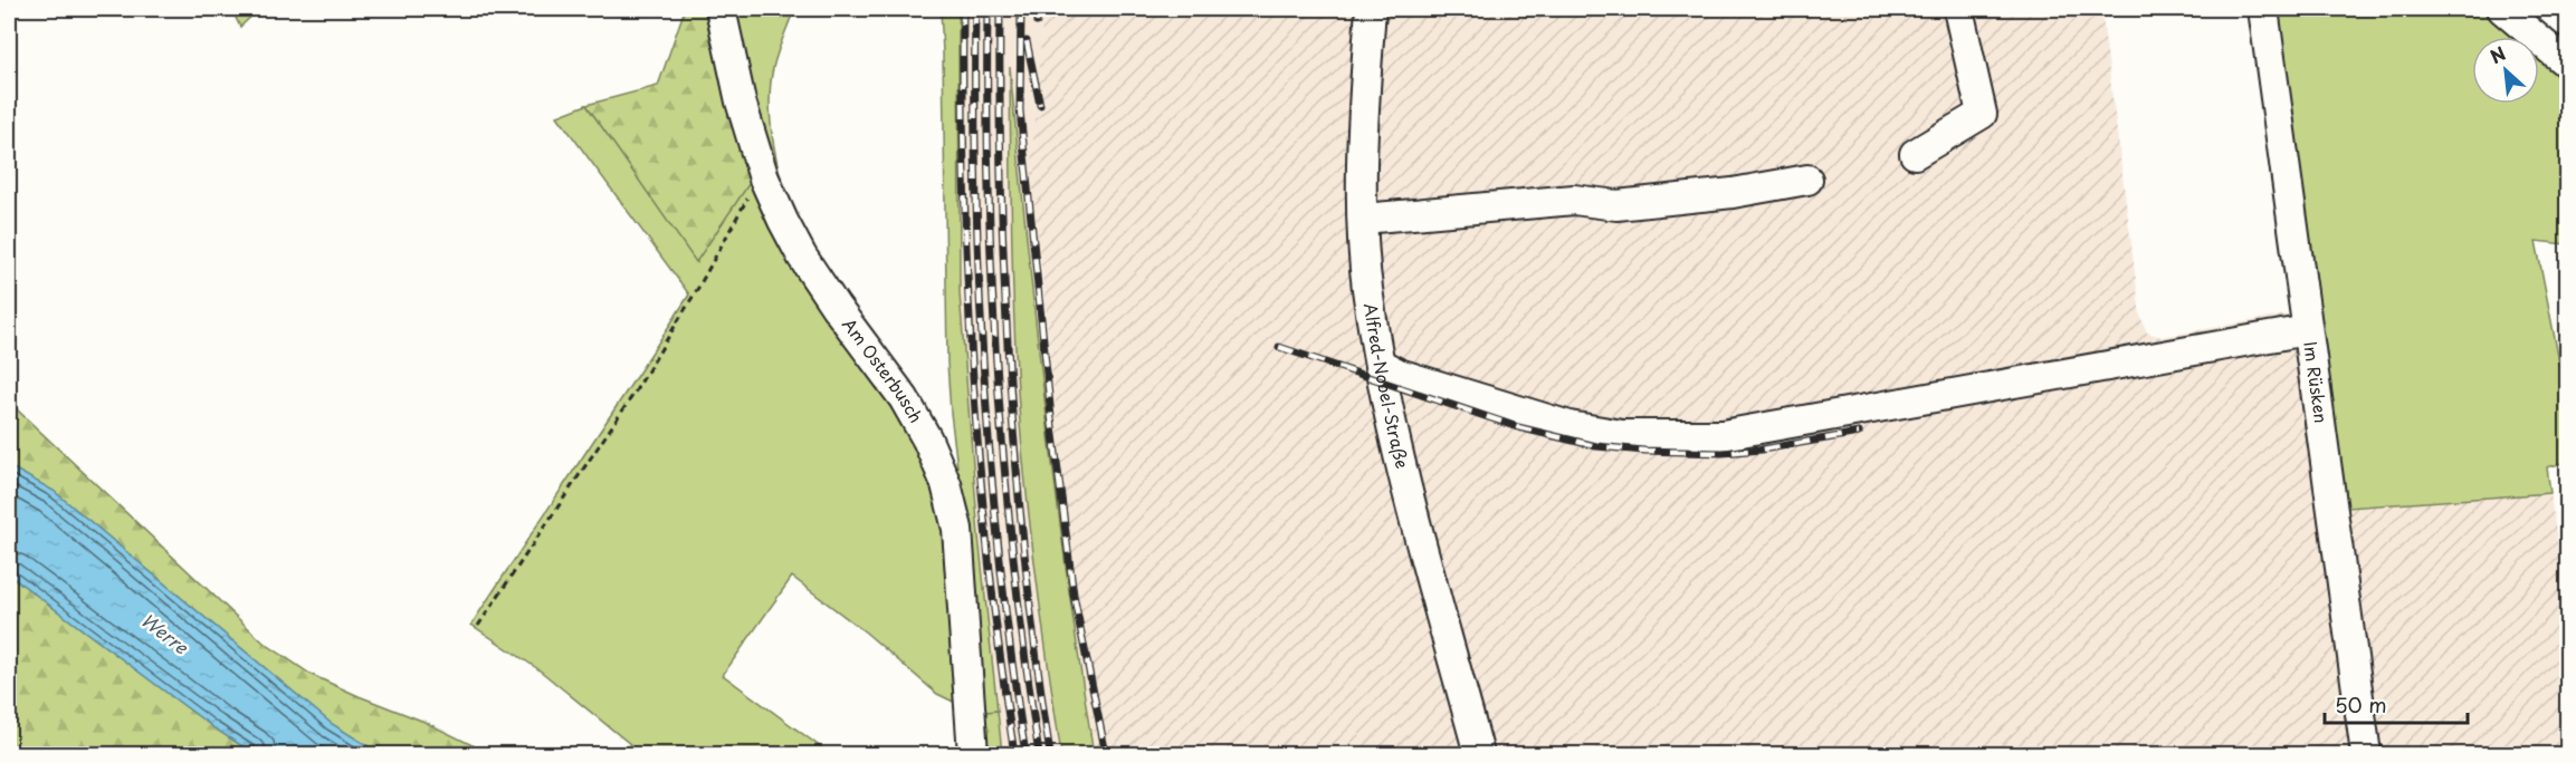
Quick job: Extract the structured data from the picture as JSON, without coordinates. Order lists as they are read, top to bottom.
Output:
{
  "streets": {
    "street": ["Am Osterbusch", "Im Rüsken", "Alfred-Nobel-Straße"]
  },
  "water": ["Werre"],
  "scale_bar": "50 m",
  "north": "top left"
}
